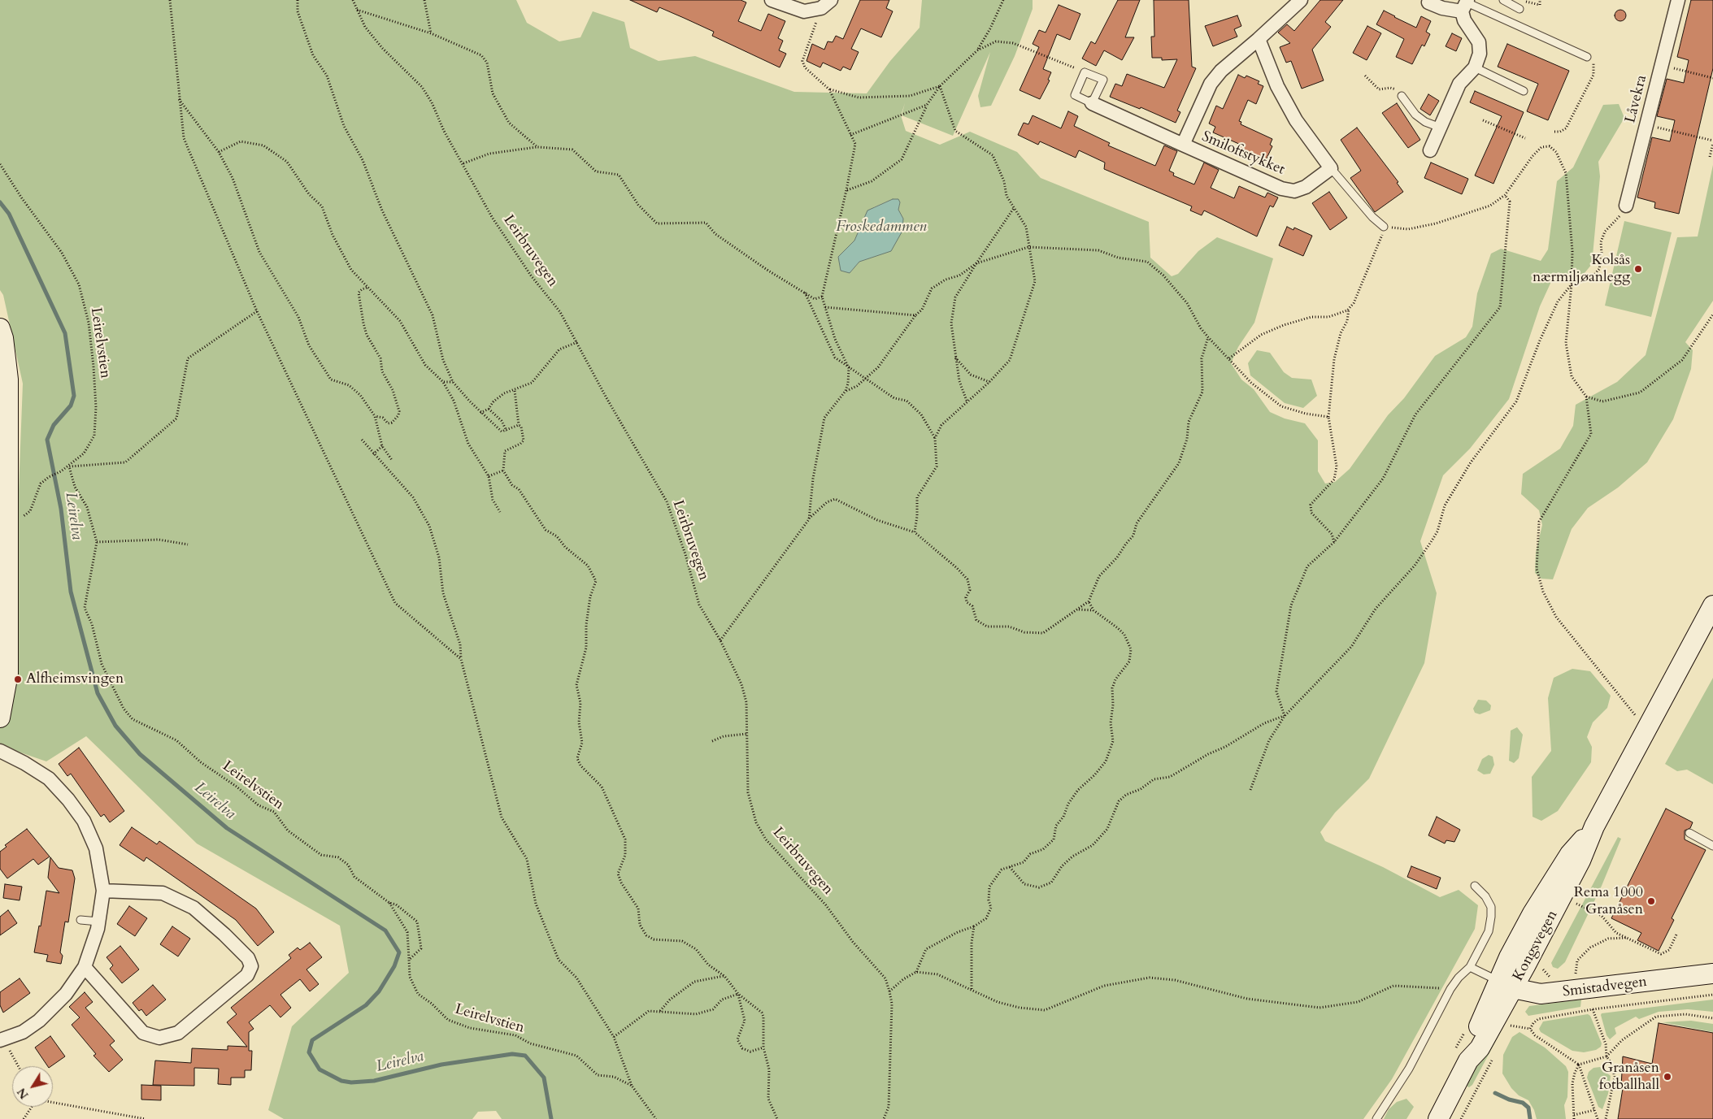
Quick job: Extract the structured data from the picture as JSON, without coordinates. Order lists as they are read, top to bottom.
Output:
{
  "streets": {
    "street": [
      "Låvekra",
      "Smiloftstykket",
      "Kongsvegen",
      "Smistadvegen"
    ],
    "path": ["Leirbruvegen", "Leirelvstien"]
  },
  "crossings": [
    ["Kongsvegen", "Smistadvegen"]
  ],
  "water": ["Froskedammen", "Leirelva"],
  "places": [
    "Kolsås nærmiljøanlegg",
    "Alfheimsvingen",
    "Rema 1000 Granåsen",
    "Granåsen fotballhall"
  ],
  "north": "bottom left"
}
